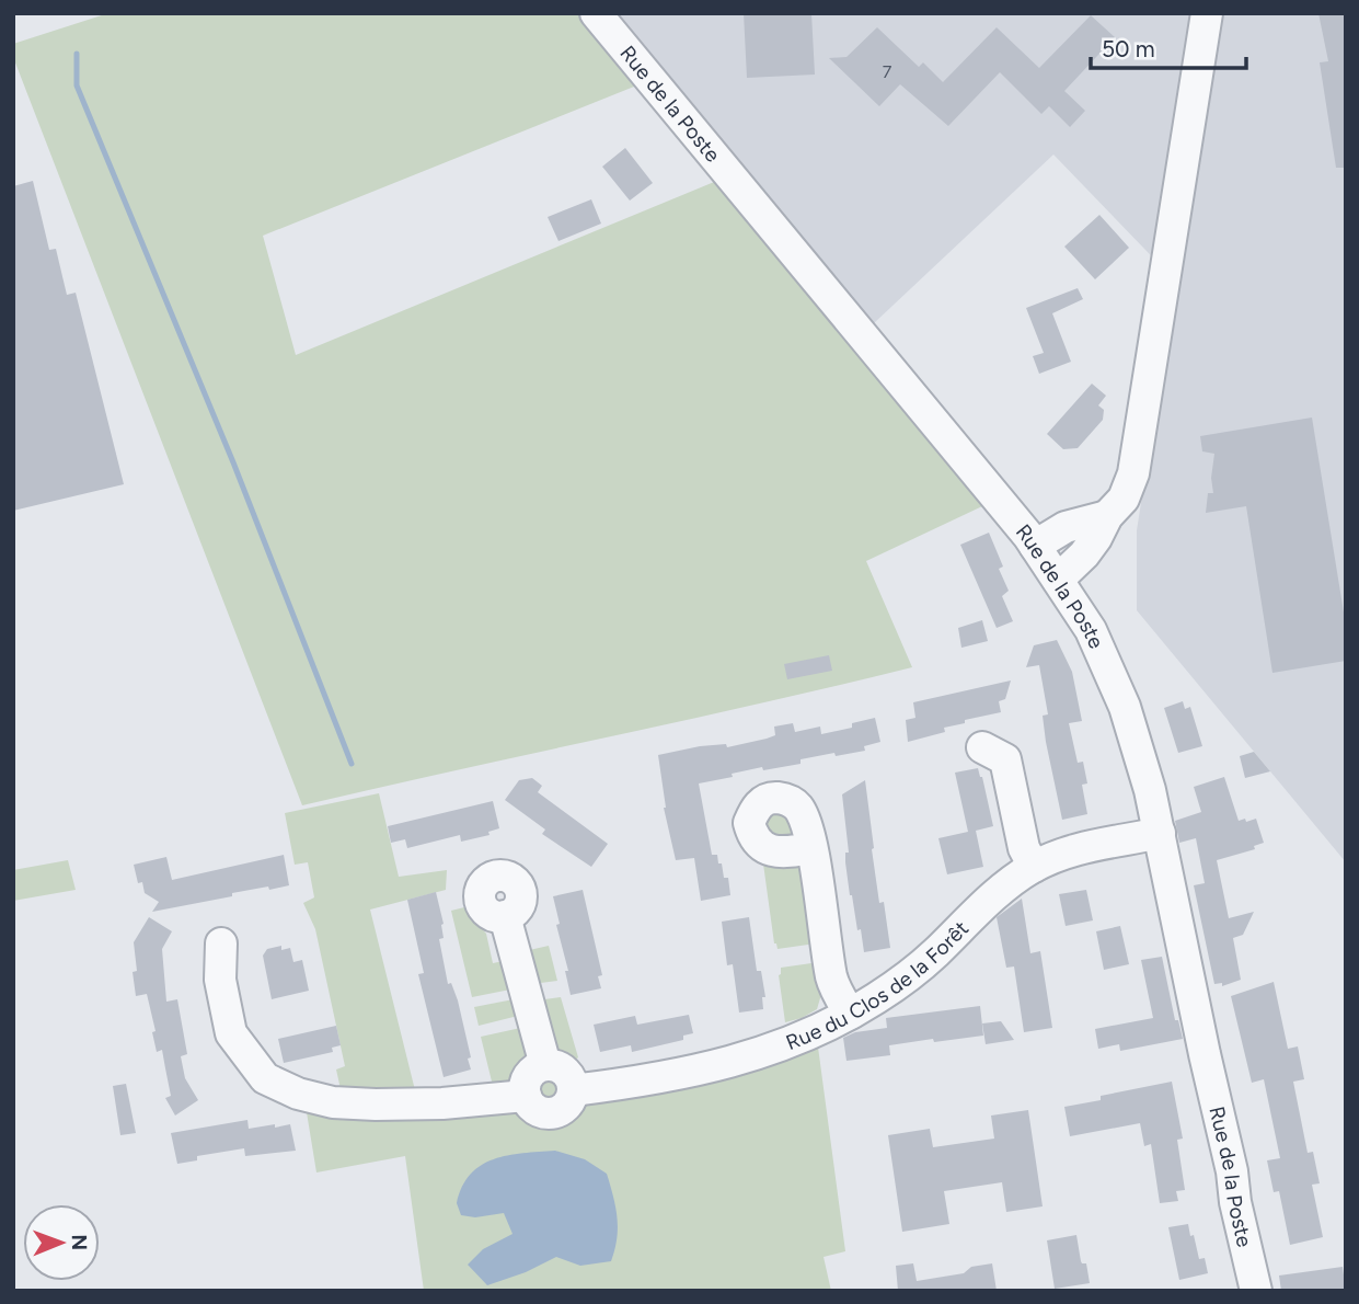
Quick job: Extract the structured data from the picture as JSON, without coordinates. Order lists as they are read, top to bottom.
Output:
{
  "streets": {
    "street": ["Rue de la Poste", "Rue du Clos de la Forêt"]
  },
  "crossings": [
    ["Rue de la Poste", "Rue du Clos de la Forêt"]
  ],
  "house_numbers": ["7"],
  "scale_bar": "50 m",
  "north": "right"
}
